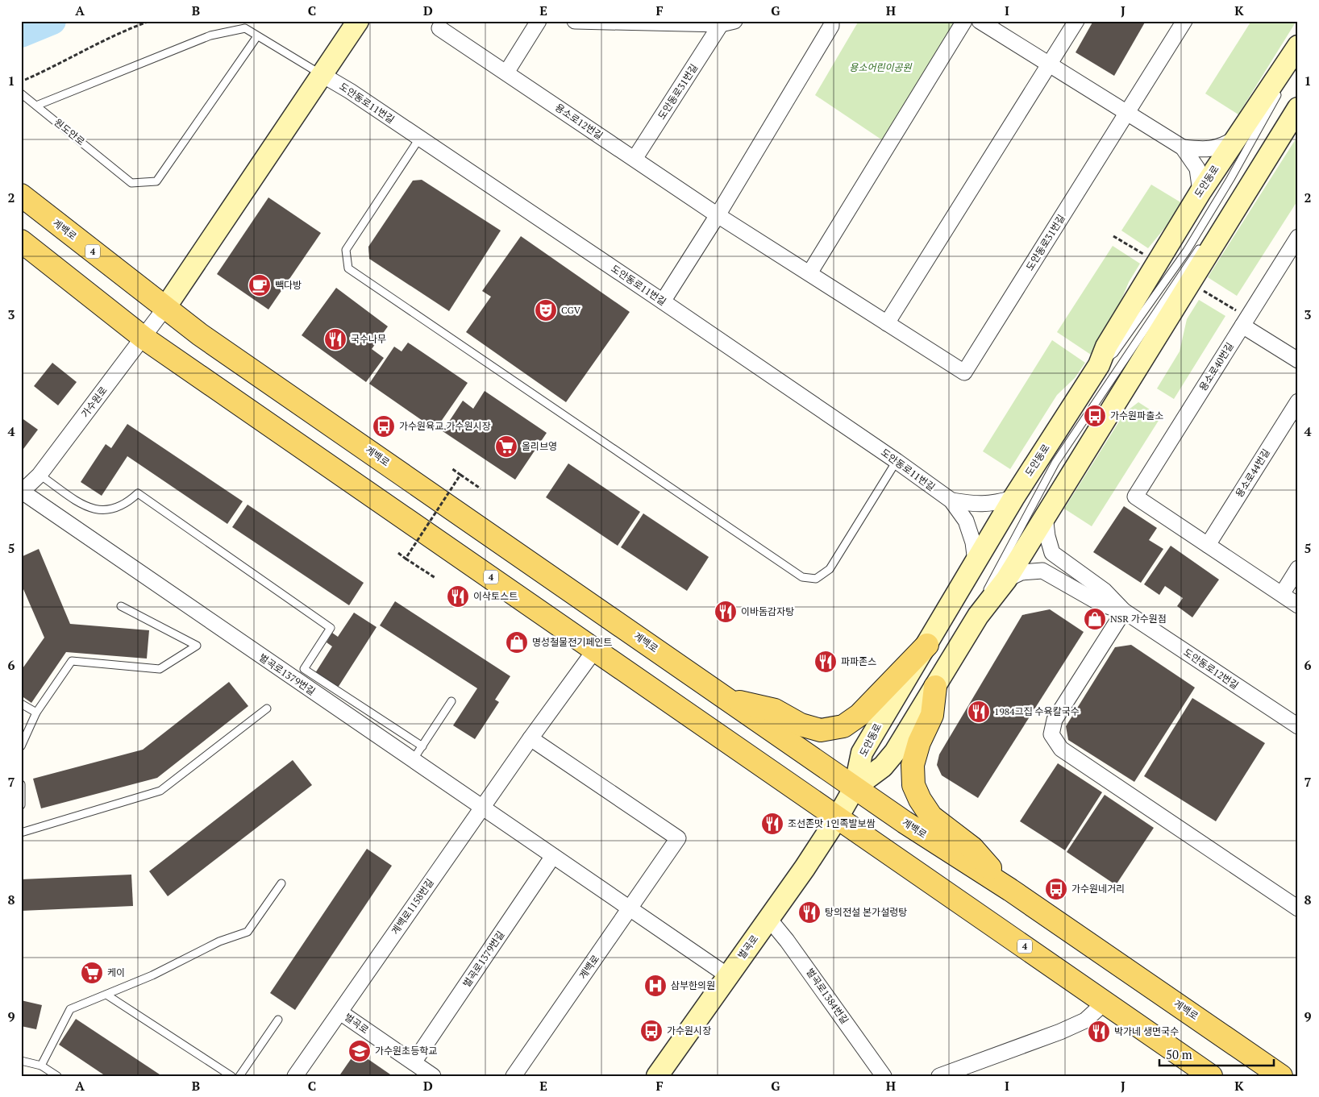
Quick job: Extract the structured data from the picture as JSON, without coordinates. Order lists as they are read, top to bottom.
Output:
{
  "streets": {
    "main road": [
      "도안동로",
      "계백로",
      "4",
      "벌곡로"
    ],
    "street": [
      "도안동로31번길",
      "도안동로11번길",
      "용소로12번길",
      "용소로40번길",
      "가수원로",
      "용소로44번길",
      "도안동로12번길",
      "벌곡로1379번길",
      "계백로1158번길",
      "벌곡로1384번길"
    ],
    "lane": ["원도안로"]
  },
  "crossings": [
    ["도안동로31번길", "용소로12번길"],
    ["도안동로", "계백로"],
    ["도안동로", "벌곡로"],
    ["계백로", "가수원로"],
    ["계백로", "벌곡로1379번길"],
    ["계백로", "계백로1158번길"],
    ["계백로", "벌곡로"],
    ["4", "가수원로"],
    ["4", "계백로1158번길"],
    ["4", "벌곡로"],
    ["용소로40번길", "용소로44번길"],
    ["가수원로", "벌곡로1379번길"],
    ["벌곡로1379번길", "계백로1158번길"],
    ["벌곡로1379번길", "벌곡로"],
    ["계백로1158번길", "벌곡로"],
    ["벌곡로", "벌곡로1384번길"]
  ],
  "parks": ["용소어린이공원"],
  "places": {
    "cafe": ["빽다방"],
    "theatre": ["CGV"],
    "restaurant": [
      "국수나무",
      "이삭토스트",
      "이바돔감자탕",
      "파파존스",
      "1984그집 수육칼국수",
      "조선존맛 1인족발보쌈",
      "탕의전설 본가설렁탕",
      "박가네 생면국수"
    ],
    "bus stop": [
      "가수원파출소",
      "가수원육교.가수원시장",
      "가수원네거리",
      "가수원시장"
    ],
    "supermarket": ["올리브영", "케이"],
    "shop": ["NSR 가수원점", "명성철물전기페인트"],
    "hospital": ["삼부한의원"],
    "school or university": ["가수원초등학교"]
  },
  "scale_bar": "50 m",
  "grid": {
    "columns": [
      "A",
      "B",
      "C",
      "D",
      "E",
      "F",
      "G",
      "H",
      "I",
      "J",
      "K"
    ],
    "rows": [
      "1",
      "2",
      "3",
      "4",
      "5",
      "6",
      "7",
      "8",
      "9"
    ]
  }
}
